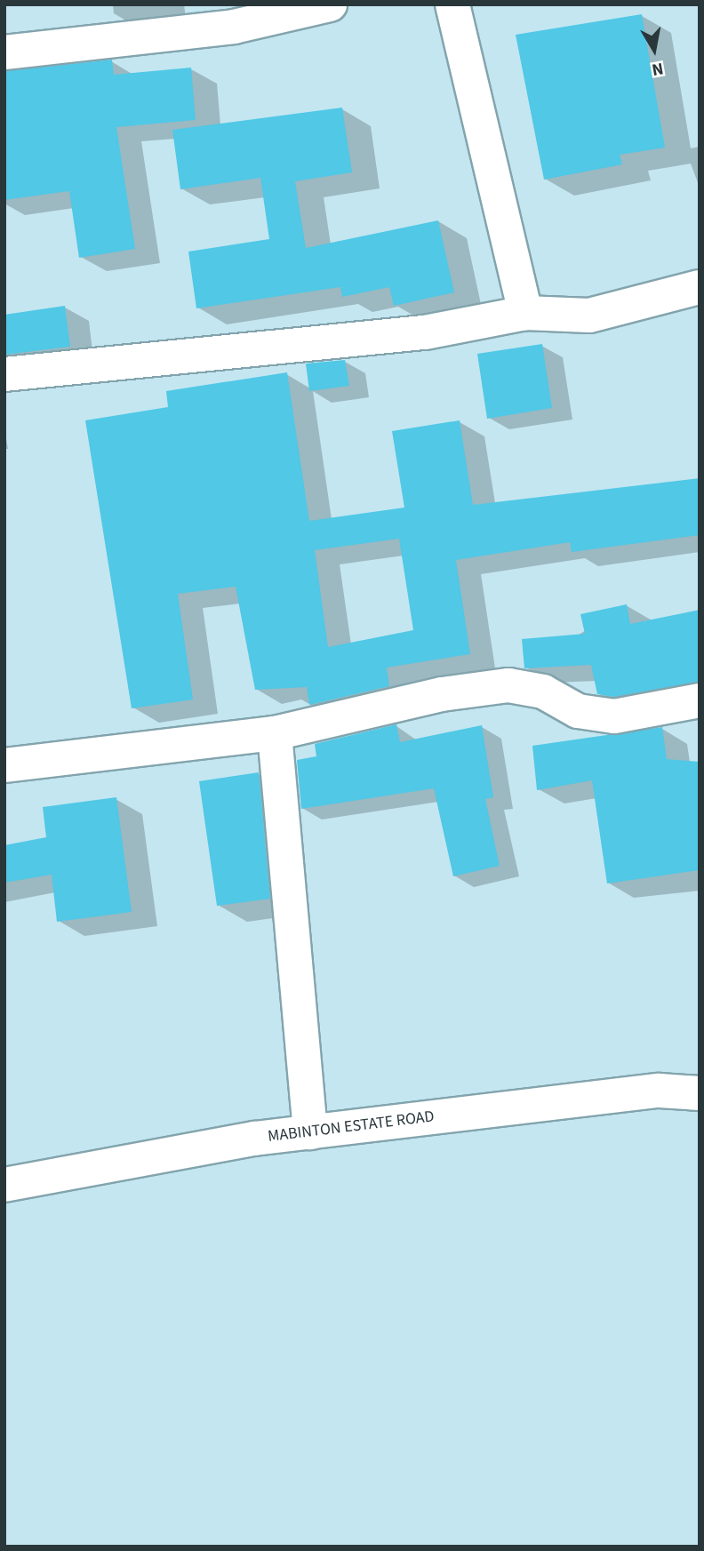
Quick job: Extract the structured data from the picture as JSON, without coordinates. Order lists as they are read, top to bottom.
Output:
{
  "streets": {
    "street": ["MABINTON ESTATE ROAD"]
  },
  "north": "bottom"
}
